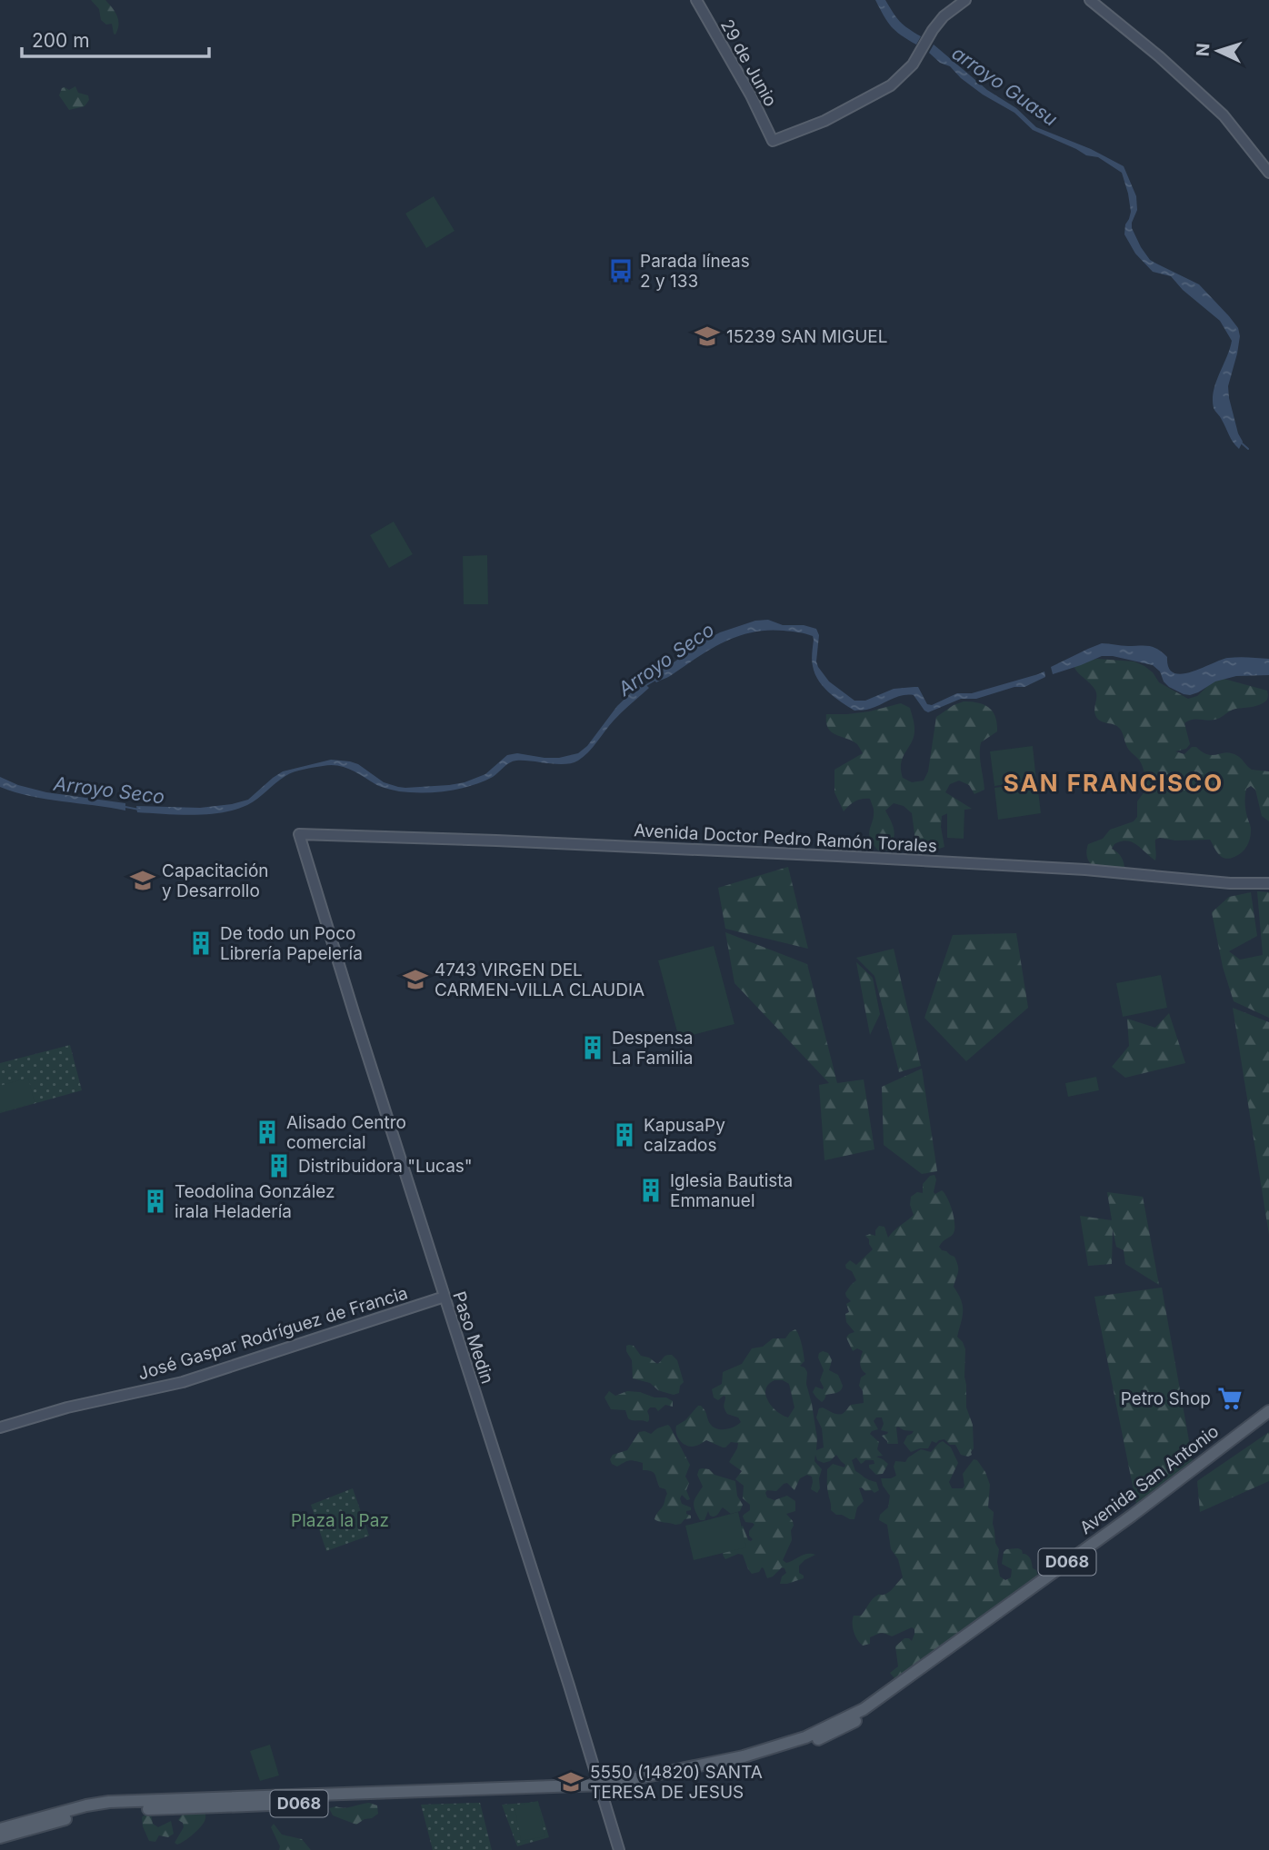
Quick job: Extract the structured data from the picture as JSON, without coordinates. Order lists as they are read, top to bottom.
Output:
{
  "streets": {
    "main road": ["Avenida San Antonio", "D068"],
    "street": [
      "29 de Junio",
      "Avenida Doctor Pedro Ramón Torales",
      "José Gaspar Rodríguez de Francia",
      "Paso Medin"
    ]
  },
  "crossings": [
    ["Avenida Doctor Pedro Ramón Torales", "Paso Medin"],
    ["José Gaspar Rodríguez de Francia", "Paso Medin"],
    ["Paso Medin", "D068"],
    ["Avenida San Antonio", "D068"]
  ],
  "districts": ["SAN FRANCISCO"],
  "water": ["arroyo Guasu", "Arroyo Seco"],
  "parks": ["Plaza la Paz"],
  "places": {
    "bus stop": ["Parada líneas 2 y 133"],
    "school or university": [
      "15239 SAN MIGUEL",
      "Capacitación y Desarrollo",
      "4743 VIRGEN DEL CARMEN-VILLA CLAUDIA",
      "5550 (14820) SANTA TERESA DE JESUS"
    ],
    "building": [
      "De todo un Poco Librería Papelería",
      "Despensa La Familia",
      "Alisado Centro comercial",
      "KapusaPy calzados",
      "Distribuidora \"Lucas\"",
      "Iglesia Bautista Emmanuel",
      "Teodolina González irala Heladería"
    ],
    "supermarket": ["Petro Shop"]
  },
  "scale_bar": "200 m",
  "north": "left"
}
